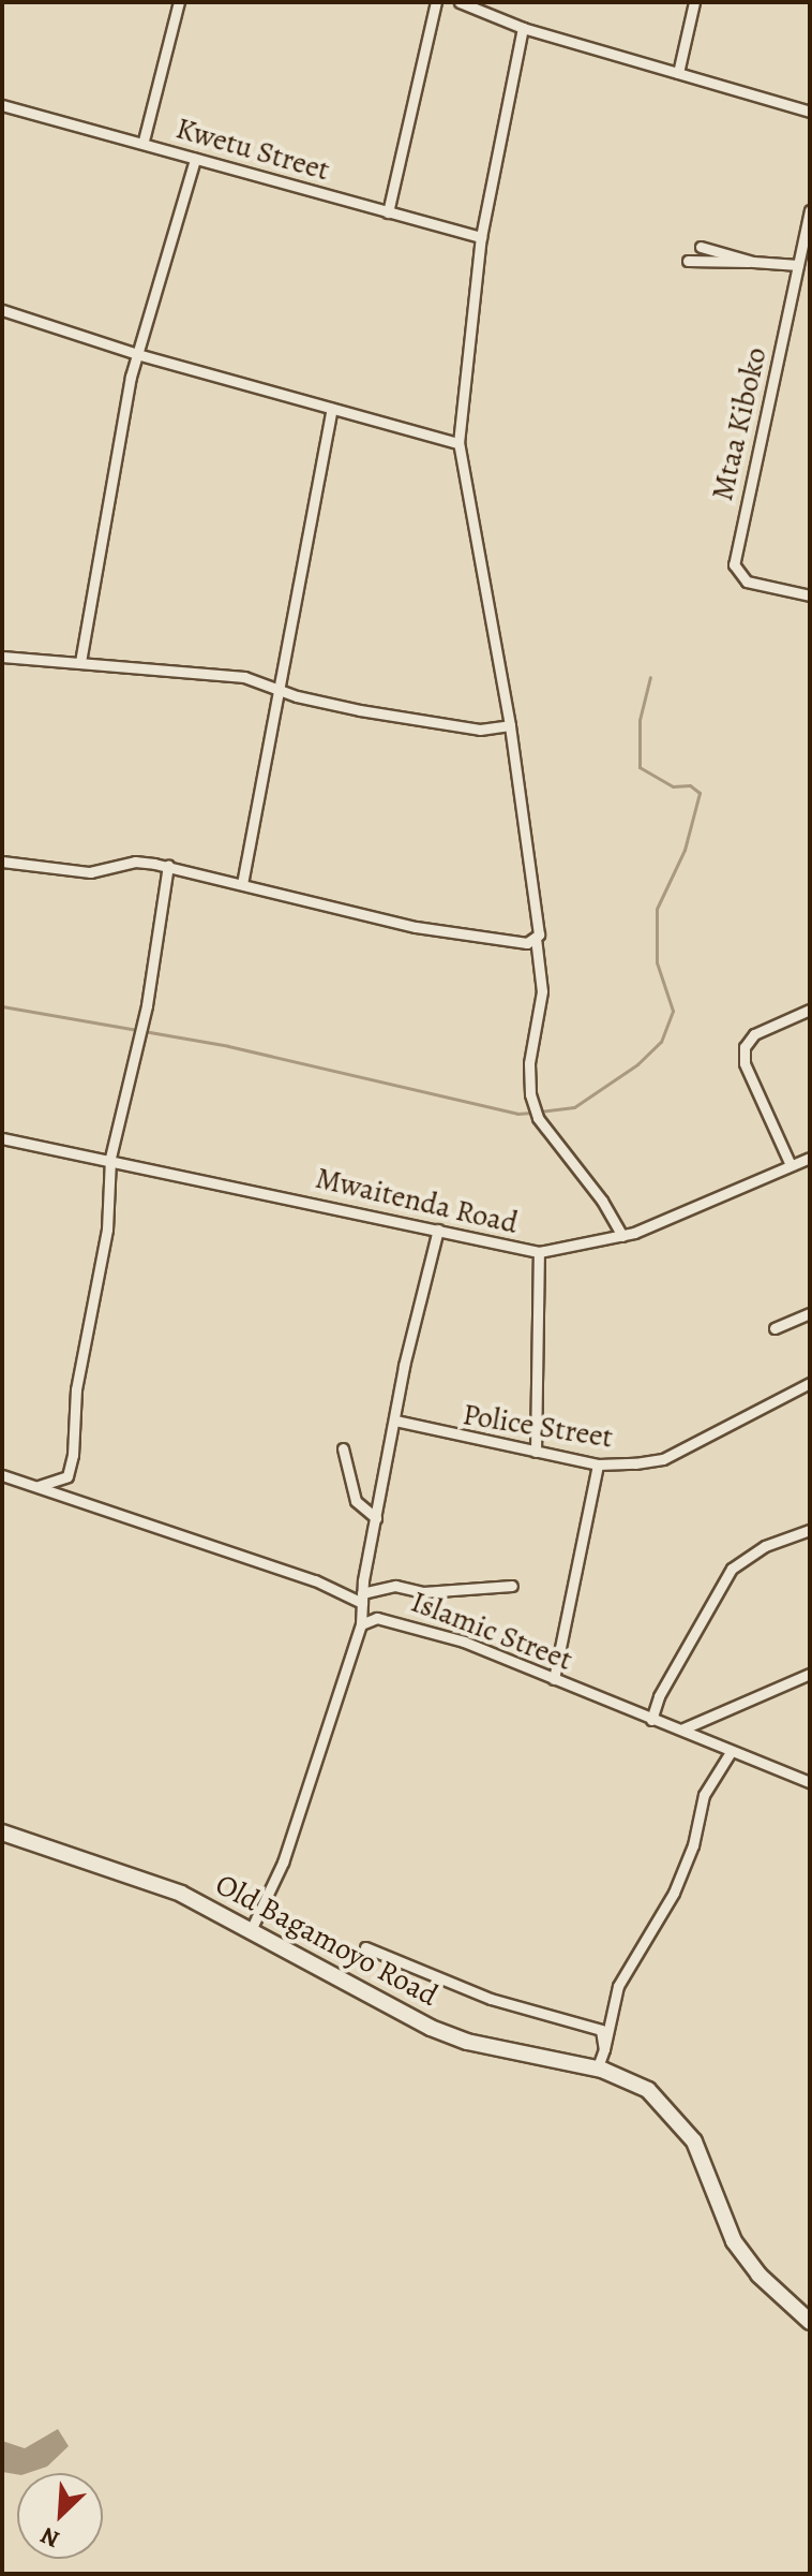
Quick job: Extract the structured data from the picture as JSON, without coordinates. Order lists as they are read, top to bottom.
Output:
{
  "streets": {
    "street": [
      "Kwetu Street",
      "Mtaa Kiboko",
      "Mwaitenda Road",
      "Police Street",
      "Islamic Street",
      "Old Bagamoyo Road"
    ]
  },
  "north": "bottom left"
}
